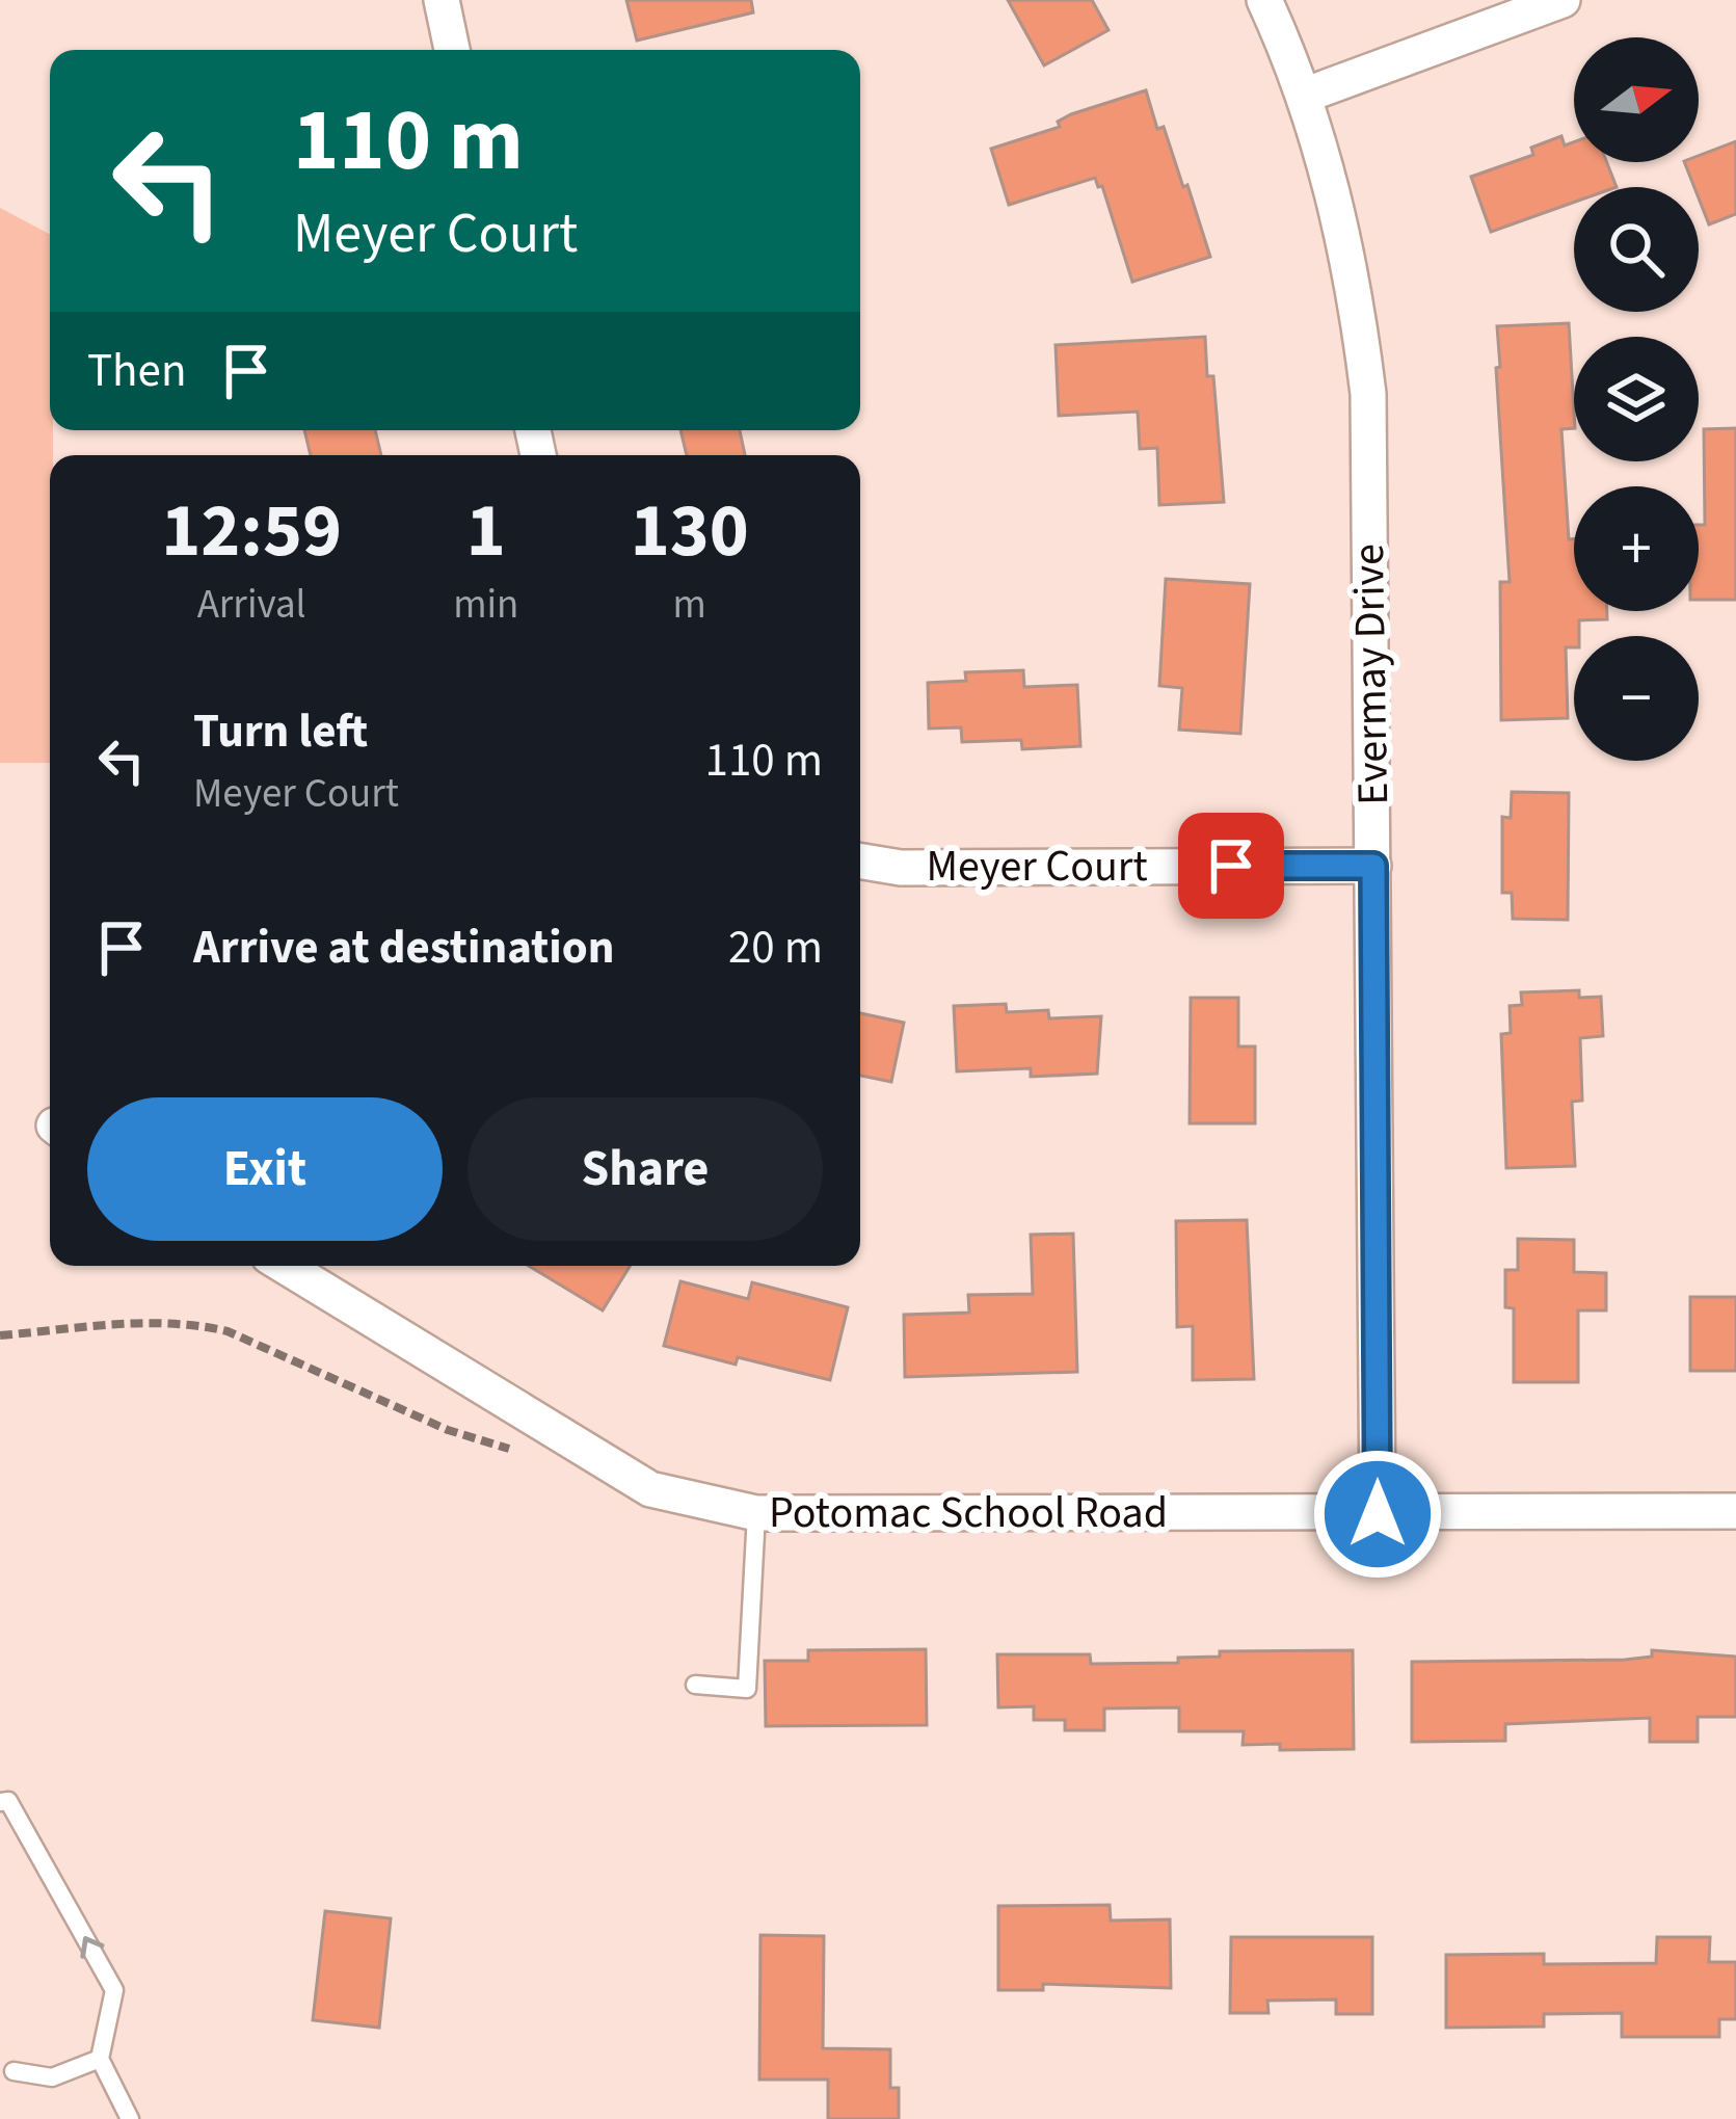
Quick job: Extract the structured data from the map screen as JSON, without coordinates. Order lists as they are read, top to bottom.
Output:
{
  "streets": {
    "street": ["Evermay Drive", "Meyer Court", "Potomac School Road"]
  },
  "crossings": [
    ["Evermay Drive", "Meyer Court"],
    ["Evermay Drive", "Potomac School Road"]
  ],
  "north": "right",
  "page": {
    "map_buttons": ["+", "−"],
    "turn": ["110 m", "Meyer Court"],
    "then": "Then",
    "eta": [
      "12:59",
      "Arrival",
      "1",
      "min",
      "130",
      "m"
    ],
    "list": [
      {
        "name": "Turn left",
        "note": "Meyer Court",
        "value": "110 m"
      },
      {
        "name": "Arrive at destination",
        "value": "20 m"
      }
    ],
    "buttons": ["Exit", "Share"]
  }
}
